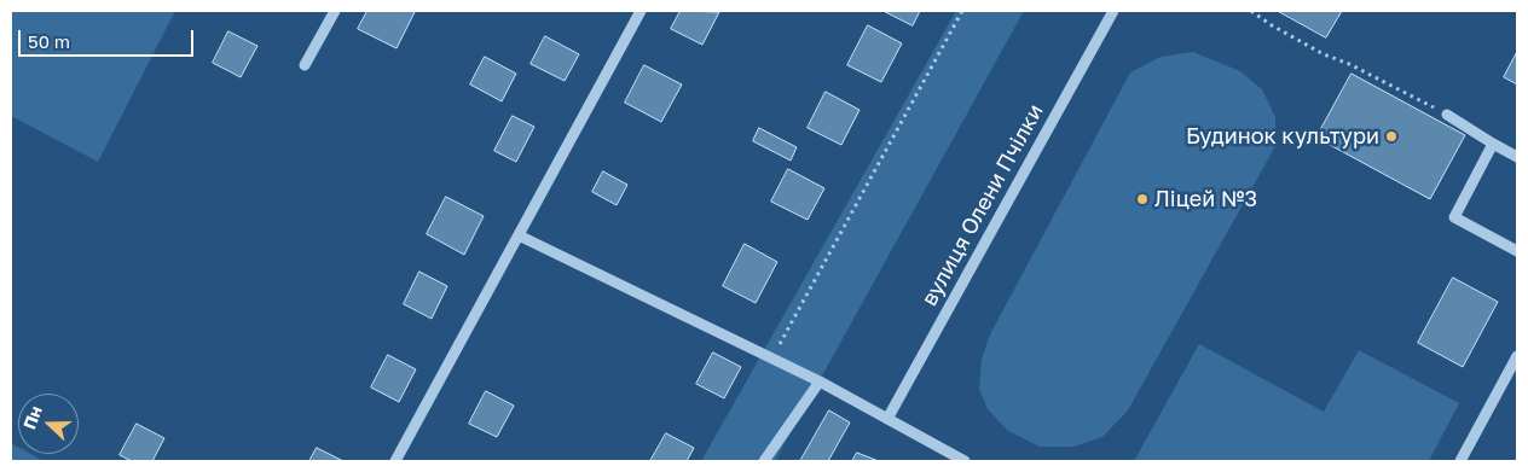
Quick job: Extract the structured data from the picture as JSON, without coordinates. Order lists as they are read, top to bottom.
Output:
{
  "streets": {
    "street": ["вулиця Олени Пчілки"]
  },
  "places": ["Будинок культури", "Ліцей №3"],
  "scale_bar": "50 m",
  "north": "left"
}
